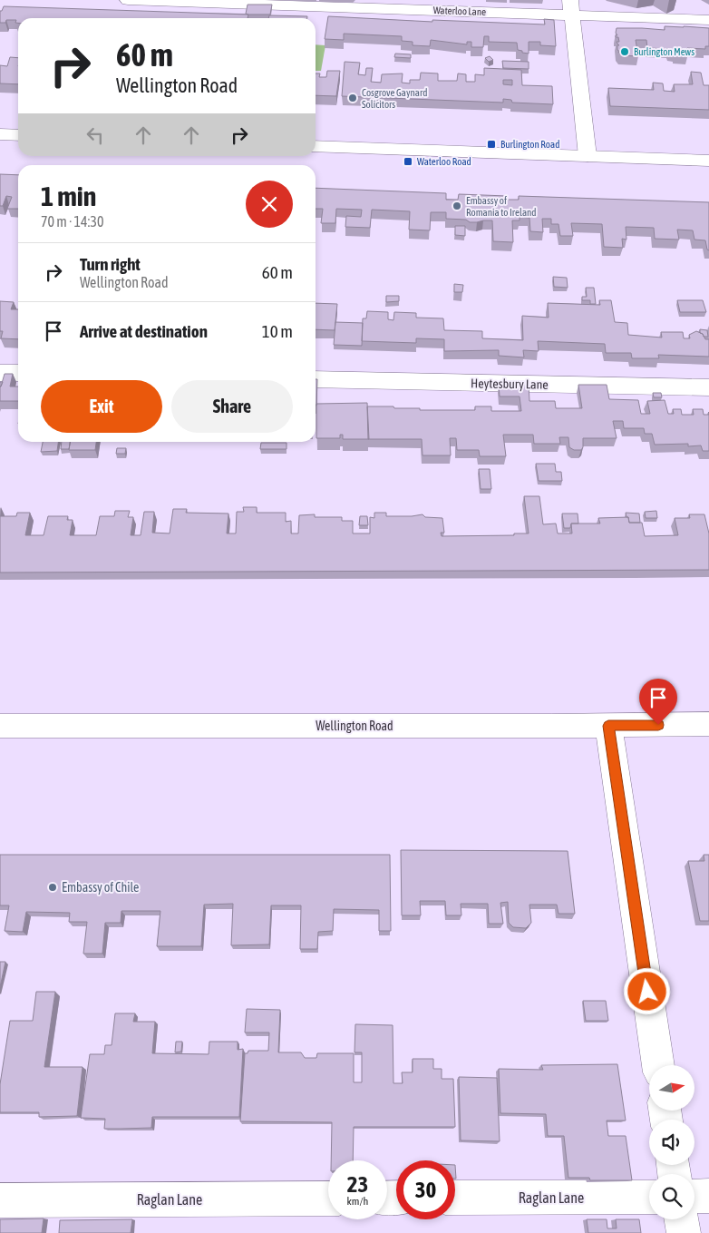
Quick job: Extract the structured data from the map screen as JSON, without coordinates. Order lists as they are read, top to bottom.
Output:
{
  "streets": {
    "street": [
      "Waterloo Lane",
      "Heytesbury Lane",
      "Wellington Road",
      "Raglan Lane"
    ]
  },
  "places": {
    "other": [
      "Burlington Mews",
      "Cosgrove Gaynard Solicitors",
      "Embassy of Romania to Ireland",
      "Embassy of Chile"
    ],
    "transit": ["Burlington Road", "Waterloo Road"]
  },
  "north": "right",
  "page": {
    "turn": ["60 m", "Wellington Road"],
    "heading": ["1 min", "70 m · 14:30"],
    "list": [
      {
        "name": "Turn right",
        "note": "Wellington Road",
        "value": "60 m"
      },
      {
        "name": "Arrive at destination",
        "value": "10 m"
      }
    ],
    "buttons": ["Exit", "Share"],
    "speed": "23 km/h",
    "limit": "30"
  }
}
